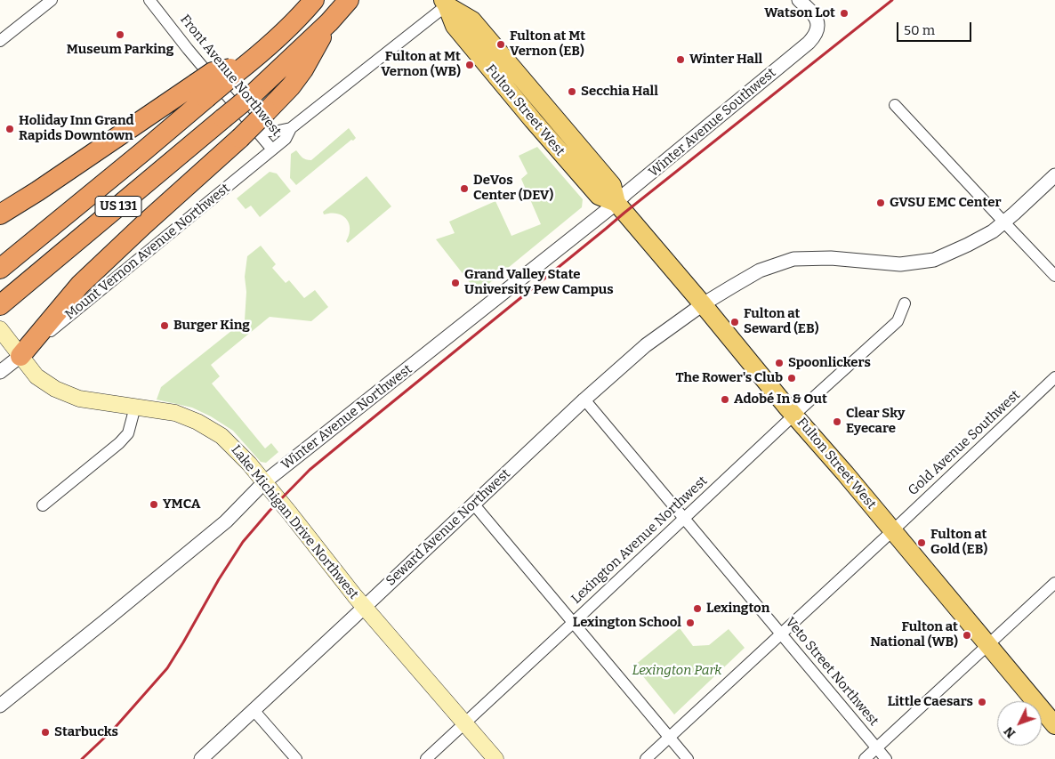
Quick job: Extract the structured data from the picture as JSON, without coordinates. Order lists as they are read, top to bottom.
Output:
{
  "streets": {
    "highway": ["US 131"],
    "main road": ["Fulton Street West", "Lake Michigan Drive Northwest"],
    "street": [
      "Front Avenue Northwest",
      "Winter Avenue Southwest",
      "Mount Vernon Avenue Northwest",
      "Winter Avenue Northwest",
      "Gold Avenue Southwest",
      "Seward Avenue Northwest",
      "Lexington Avenue Northwest",
      "Veto Street Northwest"
    ]
  },
  "crossings": [
    ["Front Avenue Northwest", "Mount Vernon Avenue Northwest"],
    ["Fulton Street West", "Winter Avenue Southwest"],
    ["Fulton Street West", "Mount Vernon Avenue Northwest"],
    ["Fulton Street West", "Winter Avenue Northwest"],
    ["Fulton Street West", "Gold Avenue Southwest"],
    ["Fulton Street West", "Seward Avenue Northwest"],
    ["Fulton Street West", "Lexington Avenue Northwest"],
    ["Winter Avenue Southwest", "Winter Avenue Northwest"],
    ["Mount Vernon Avenue Northwest", "Lake Michigan Drive Northwest"],
    ["Winter Avenue Northwest", "Lake Michigan Drive Northwest"],
    ["Gold Avenue Southwest", "Veto Street Northwest"],
    ["Lake Michigan Drive Northwest", "Seward Avenue Northwest"],
    ["Lake Michigan Drive Northwest", "Lexington Avenue Northwest"],
    ["Seward Avenue Northwest", "Veto Street Northwest"],
    ["Lexington Avenue Northwest", "Veto Street Northwest"]
  ],
  "parks": ["Lexington Park"],
  "places": [
    "Watson Lot",
    "Museum Parking",
    "Fulton at Mt Vernon (EB)",
    "Winter Hall",
    "Fulton at Mt Vernon (WB)",
    "Secchia Hall",
    "Holiday Inn Grand Rapids Downtown",
    "DeVos Center (DEV)",
    "GVSU EMC Center",
    "Grand Valley State University Pew Campus",
    "Fulton at Seward (EB)",
    "Burger King",
    "Spoonlickers",
    "The Rower's Club",
    "Adobé In & Out",
    "Clear Sky Eyecare",
    "YMCA",
    "Fulton at Gold (EB)",
    "Lexington",
    "Lexington School",
    "Fulton at National (WB)",
    "Little Caesars",
    "Starbucks"
  ],
  "scale_bar": "50 m",
  "north": "bottom left"
}
